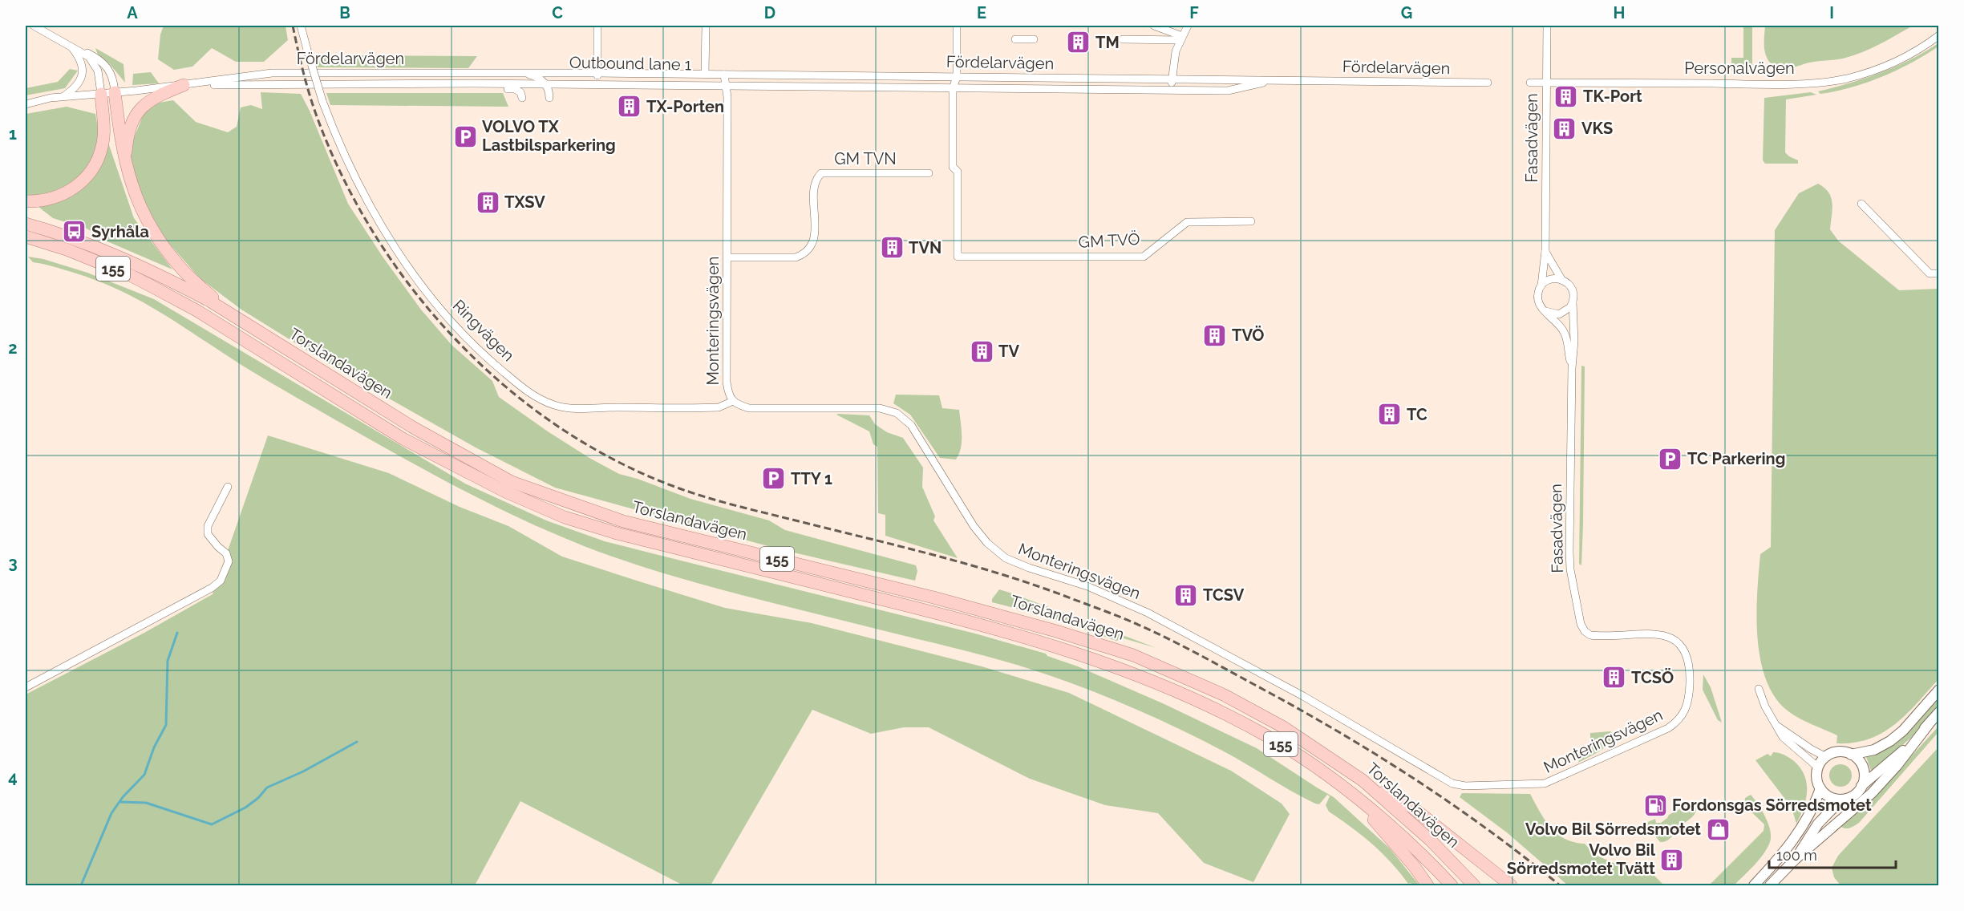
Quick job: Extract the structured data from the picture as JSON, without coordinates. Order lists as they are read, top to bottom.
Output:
{
  "streets": {
    "main road": ["155", "Torslandavägen"],
    "street": [
      "Fördelarvägen",
      "Outbound lane 1",
      "Personalvägen",
      "Fasadvägen",
      "GM TVN",
      "GM TVÖ",
      "Monteringsvägen",
      "Ringvägen"
    ]
  },
  "crossings": [
    ["Fördelarvägen", "Outbound lane 1"],
    ["Fördelarvägen", "GM TVÖ"],
    ["Fördelarvägen", "Monteringsvägen"],
    ["Outbound lane 1", "Monteringsvägen"],
    ["Personalvägen", "Fasadvägen"],
    ["Fasadvägen", "Monteringsvägen"],
    ["GM TVN", "Monteringsvägen"],
    ["Monteringsvägen", "Ringvägen"]
  ],
  "places": {
    "building": [
      "TM",
      "TK-Port",
      "TX-Porten",
      "VKS",
      "TXSV",
      "TVN",
      "TVÖ",
      "TV",
      "TC",
      "TCSV",
      "TCSÖ",
      "Volvo Bil Sörredsmotet Tvätt"
    ],
    "parking": ["VOLVO TX Lastbilsparkering", "TC Parkering", "TTY 1"],
    "bus stop": ["Syrhåla"],
    "fuel station": ["Fordonsgas Sörredsmotet"],
    "shop": ["Volvo Bil Sörredsmotet"]
  },
  "scale_bar": "100 m",
  "grid": {
    "columns": [
      "A",
      "B",
      "C",
      "D",
      "E",
      "F",
      "G",
      "H",
      "I"
    ],
    "rows": [
      "1",
      "2",
      "3",
      "4"
    ]
  }
}
